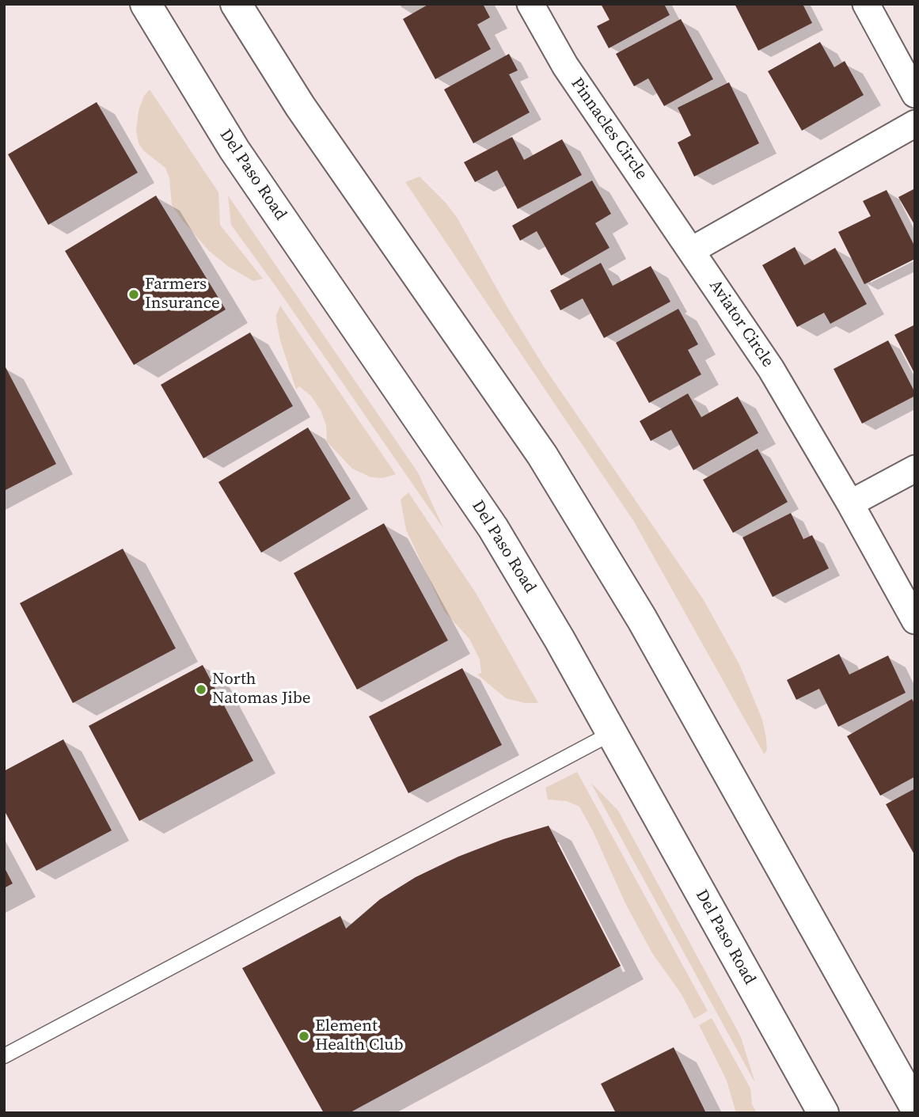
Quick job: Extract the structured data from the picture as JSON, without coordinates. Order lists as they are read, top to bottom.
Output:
{
  "streets": {
    "main road": ["Del Paso Road"],
    "street": ["Pinnacles Circle", "Aviator Circle"]
  },
  "crossings": [
    ["Pinnacles Circle", "Aviator Circle"]
  ],
  "places": ["Farmers Insurance", "North Natomas Jibe", "Element Health Club"]
}
